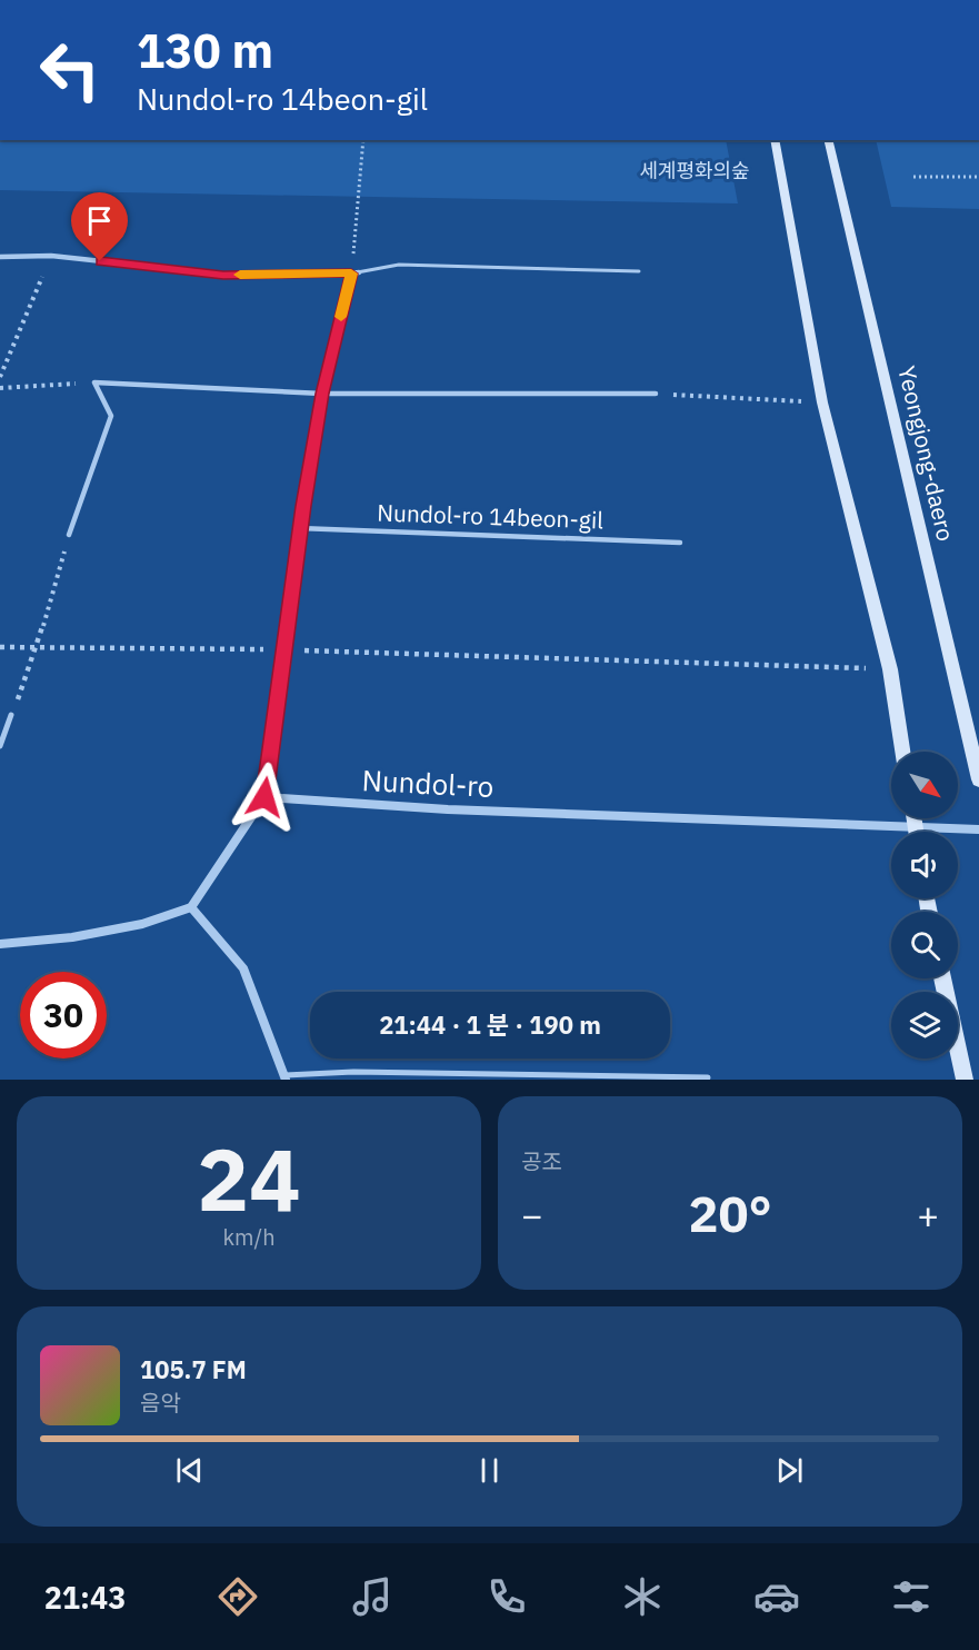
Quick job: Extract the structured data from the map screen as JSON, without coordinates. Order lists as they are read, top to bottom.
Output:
{
  "streets": {
    "main road": ["Yeongjong-daero"],
    "street": ["Nundol-ro"],
    "lane": ["Nundol-ro 14beon-gil"]
  },
  "parks": ["세계평화의숲"],
  "north": "bottom right",
  "page": {
    "turn": ["130 m", "Nundol-ro 14beon-gil"],
    "limit": "30",
    "trip": "21:44 · 1 분 · 190 m",
    "tile": [
      ["24", "km/h"],
      "공조"
    ],
    "heat": ["−", "20°", "+"],
    "song": ["105.7 FM", "음악"],
    "tabs": "21:43"
  }
}
